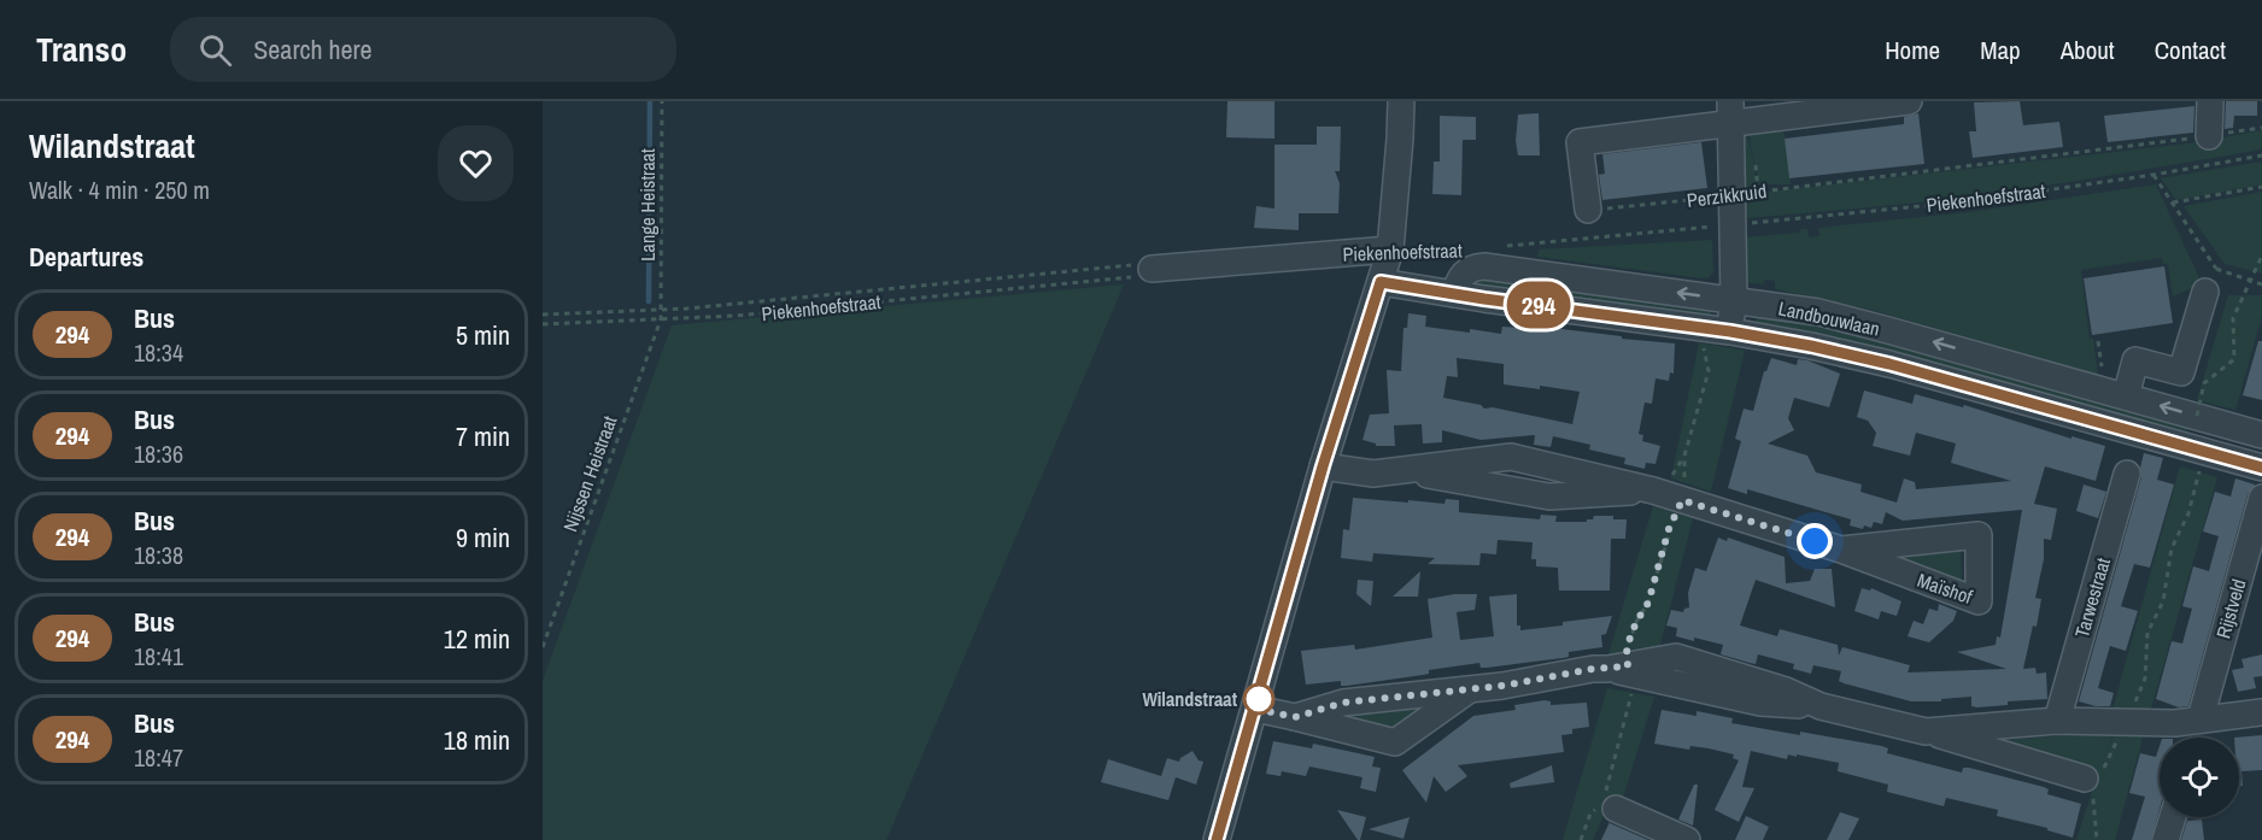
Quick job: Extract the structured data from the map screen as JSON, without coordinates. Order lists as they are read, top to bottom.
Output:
{
  "streets": {
    "street": [
      "Piekenhoefstraat",
      "Landbouwlaan",
      "Maïshof",
      "Tarwestraat",
      "Rijstveld"
    ],
    "path": ["Perzikkruid", "Lange Heistraat", "Nijssen Heistraat"]
  },
  "crossings": [
    ["Piekenhoefstraat", "Nijssen Heistraat"],
    ["Lange Heistraat", "Nijssen Heistraat"]
  ],
  "places": ["Wilandstraat"],
  "lines": ["bus line 294"],
  "page": {
    "header": "Transo",
    "search": "Search here",
    "nav": [
      "Home",
      "Map",
      "About",
      "Contact"
    ],
    "heading": [
      ["Wilandstraat", "Walk · 4 min · 250 m"],
      "Departures"
    ],
    "on_map": "294",
    "list": [
      {
        "mark": "294",
        "name": "Bus",
        "note": "18:34",
        "value": "5 min"
      },
      {
        "mark": "294",
        "name": "Bus",
        "note": "18:36",
        "value": "7 min"
      },
      {
        "mark": "294",
        "name": "Bus",
        "note": "18:38",
        "value": "9 min"
      },
      {
        "mark": "294",
        "name": "Bus",
        "note": "18:41",
        "value": "12 min"
      },
      {
        "mark": "294",
        "name": "Bus",
        "note": "18:47",
        "value": "18 min"
      }
    ]
  }
}
